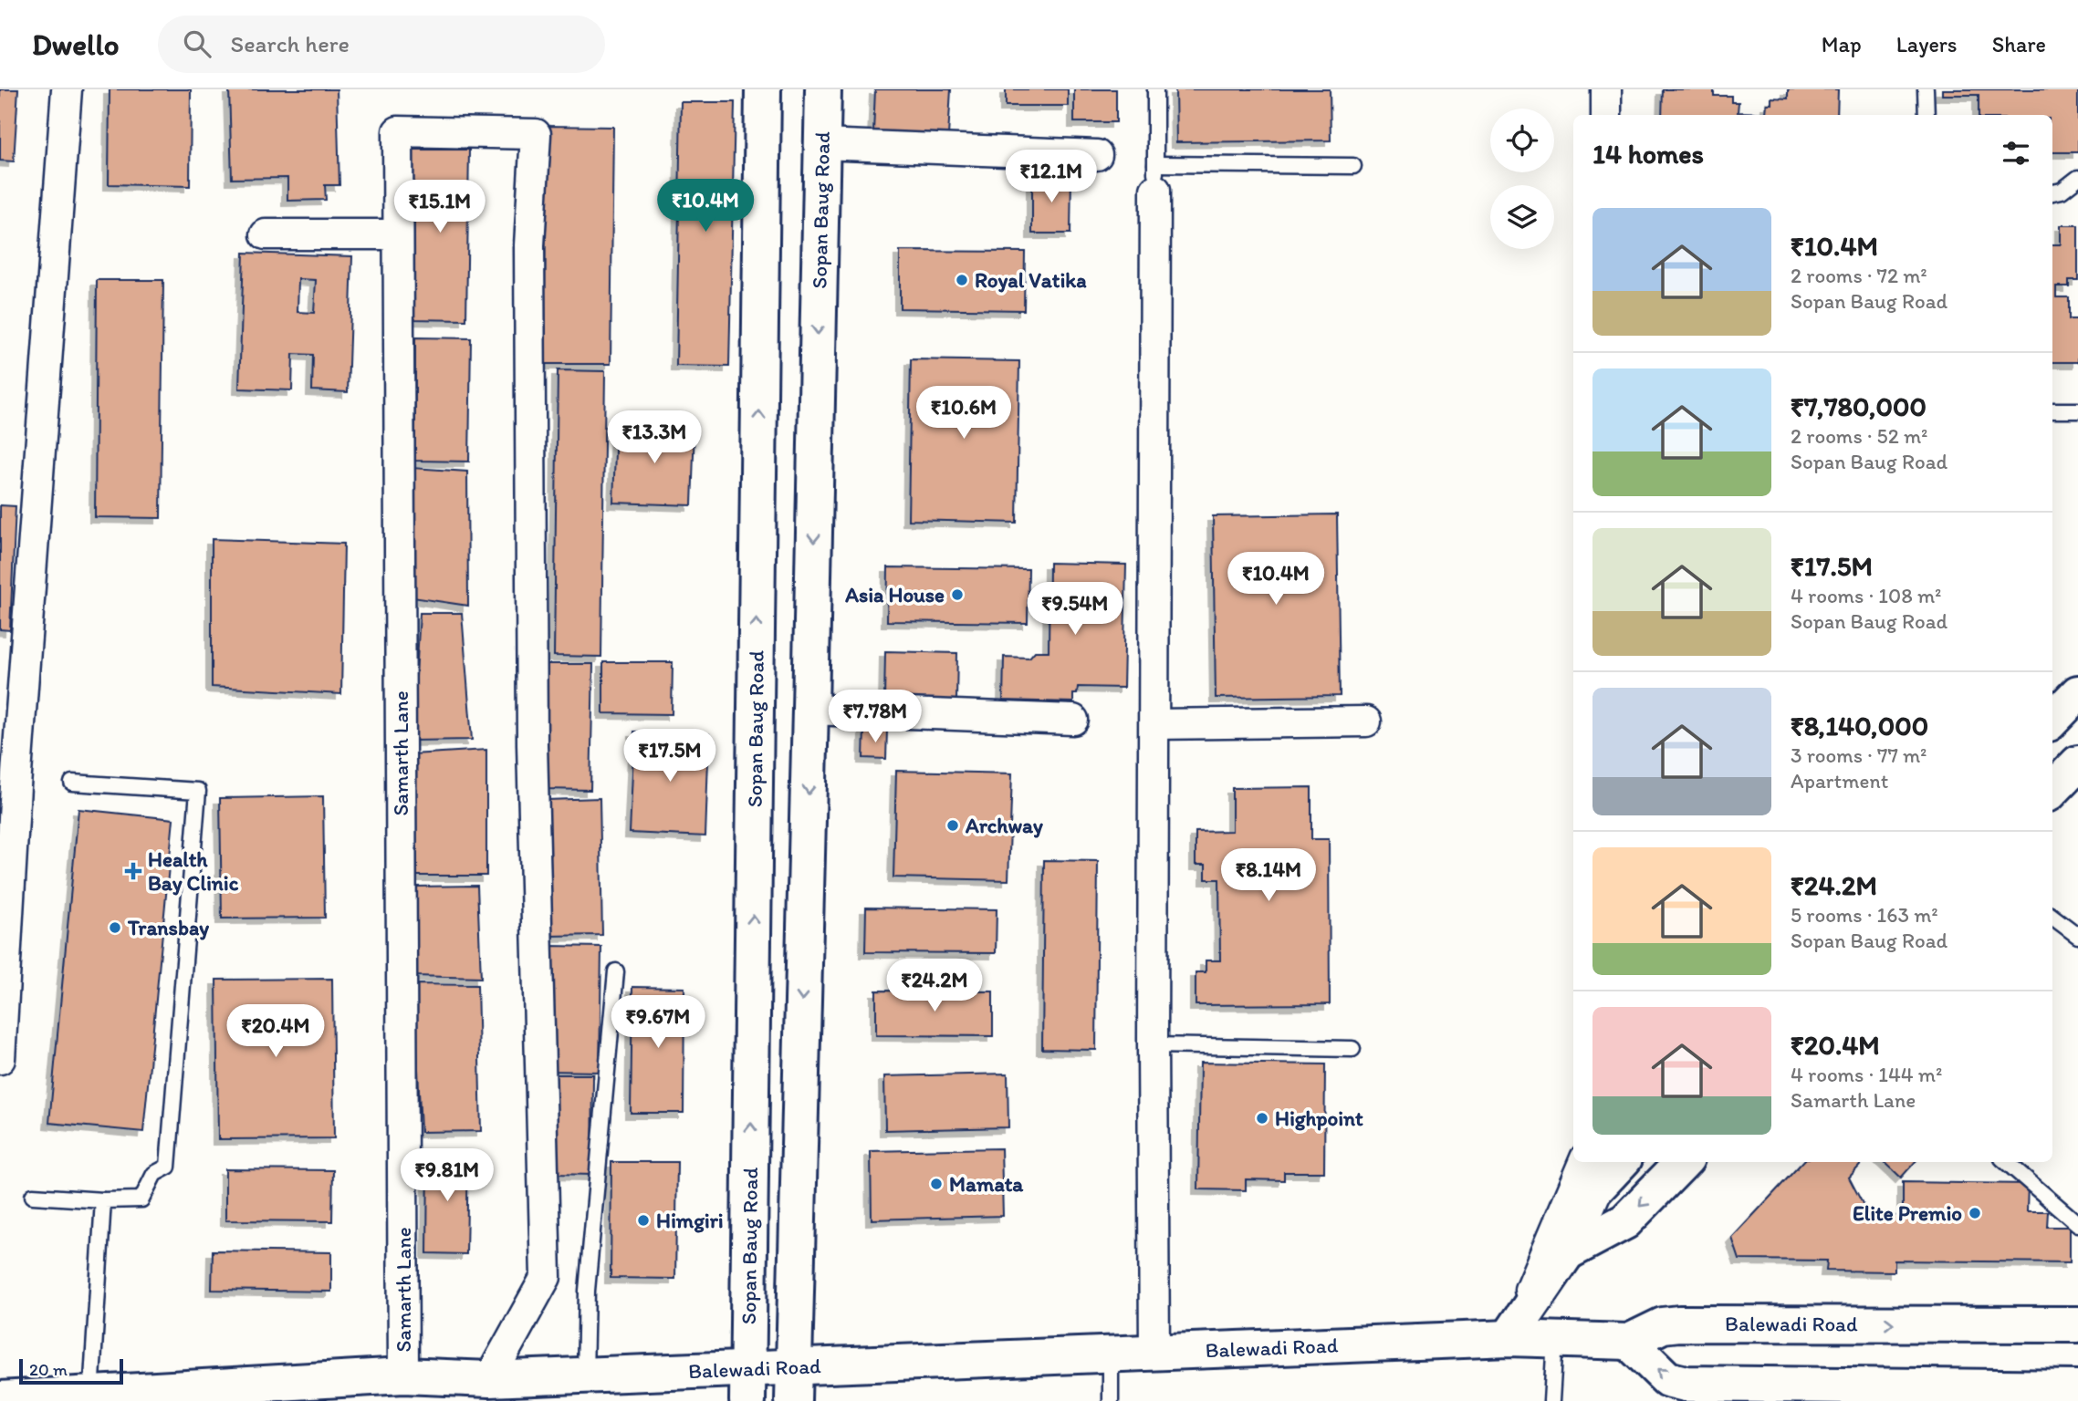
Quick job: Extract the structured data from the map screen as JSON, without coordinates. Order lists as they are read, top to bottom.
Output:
{
  "streets": {
    "street": ["Sopan Baug Road", "Samarth Lane", "Balewadi Road"]
  },
  "crossings": [
    ["Sopan Baug Road", "Balewadi Road"],
    ["Samarth Lane", "Balewadi Road"]
  ],
  "places": {
    "other": [
      "Royal Vatika",
      "Asia House",
      "Archway",
      "Transbay",
      "Highpoint",
      "Mamata",
      "Elite Premio",
      "Himgiri"
    ],
    "health": ["Health Bay Clinic"]
  },
  "scale_bar": "20 m",
  "page": {
    "header": "Dwello",
    "search": "Search here",
    "nav": ["Map", "Layers", "Share"],
    "heading": "14 homes",
    "price": [
      "₹12.1M",
      "₹10.4M",
      "₹15.1M",
      "₹10.6M",
      "₹13.3M",
      "₹10.4M",
      "₹9.54M",
      "₹7.78M",
      "₹17.5M",
      "₹8.14M",
      "₹24.2M",
      "₹9.67M",
      "₹20.4M",
      "₹9.81M"
    ],
    "list": [
      {
        "name": "₹10.4M",
        "note": "2 rooms · 72 m² · Sopan Baug Road"
      },
      {
        "name": "₹7,780,000",
        "note": "2 rooms · 52 m² · Sopan Baug Road"
      },
      {
        "name": "₹17.5M",
        "note": "4 rooms · 108 m² · Sopan Baug Road"
      },
      {
        "name": "₹8,140,000",
        "note": "3 rooms · 77 m² · Apartment"
      },
      {
        "name": "₹24.2M",
        "note": "5 rooms · 163 m² · Sopan Baug Road"
      },
      {
        "name": "₹20.4M",
        "note": "4 rooms · 144 m² · Samarth Lane"
      }
    ],
    "scale": "20 m"
  }
}
